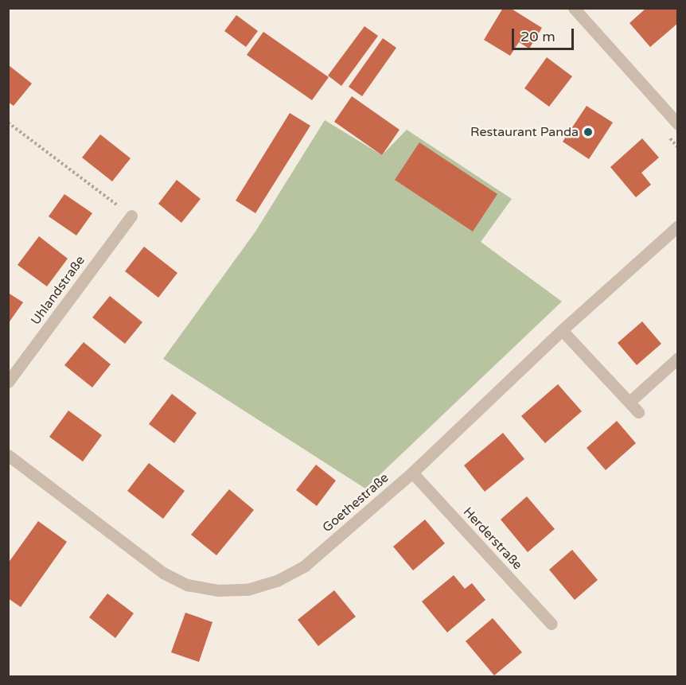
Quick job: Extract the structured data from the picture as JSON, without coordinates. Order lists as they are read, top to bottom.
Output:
{
  "streets": {
    "street": ["Uhlandstraße", "Goethestraße", "Herderstraße"]
  },
  "crossings": [
    ["Goethestraße", "Herderstraße"]
  ],
  "places": ["Restaurant Panda"],
  "scale_bar": "20 m"
}
